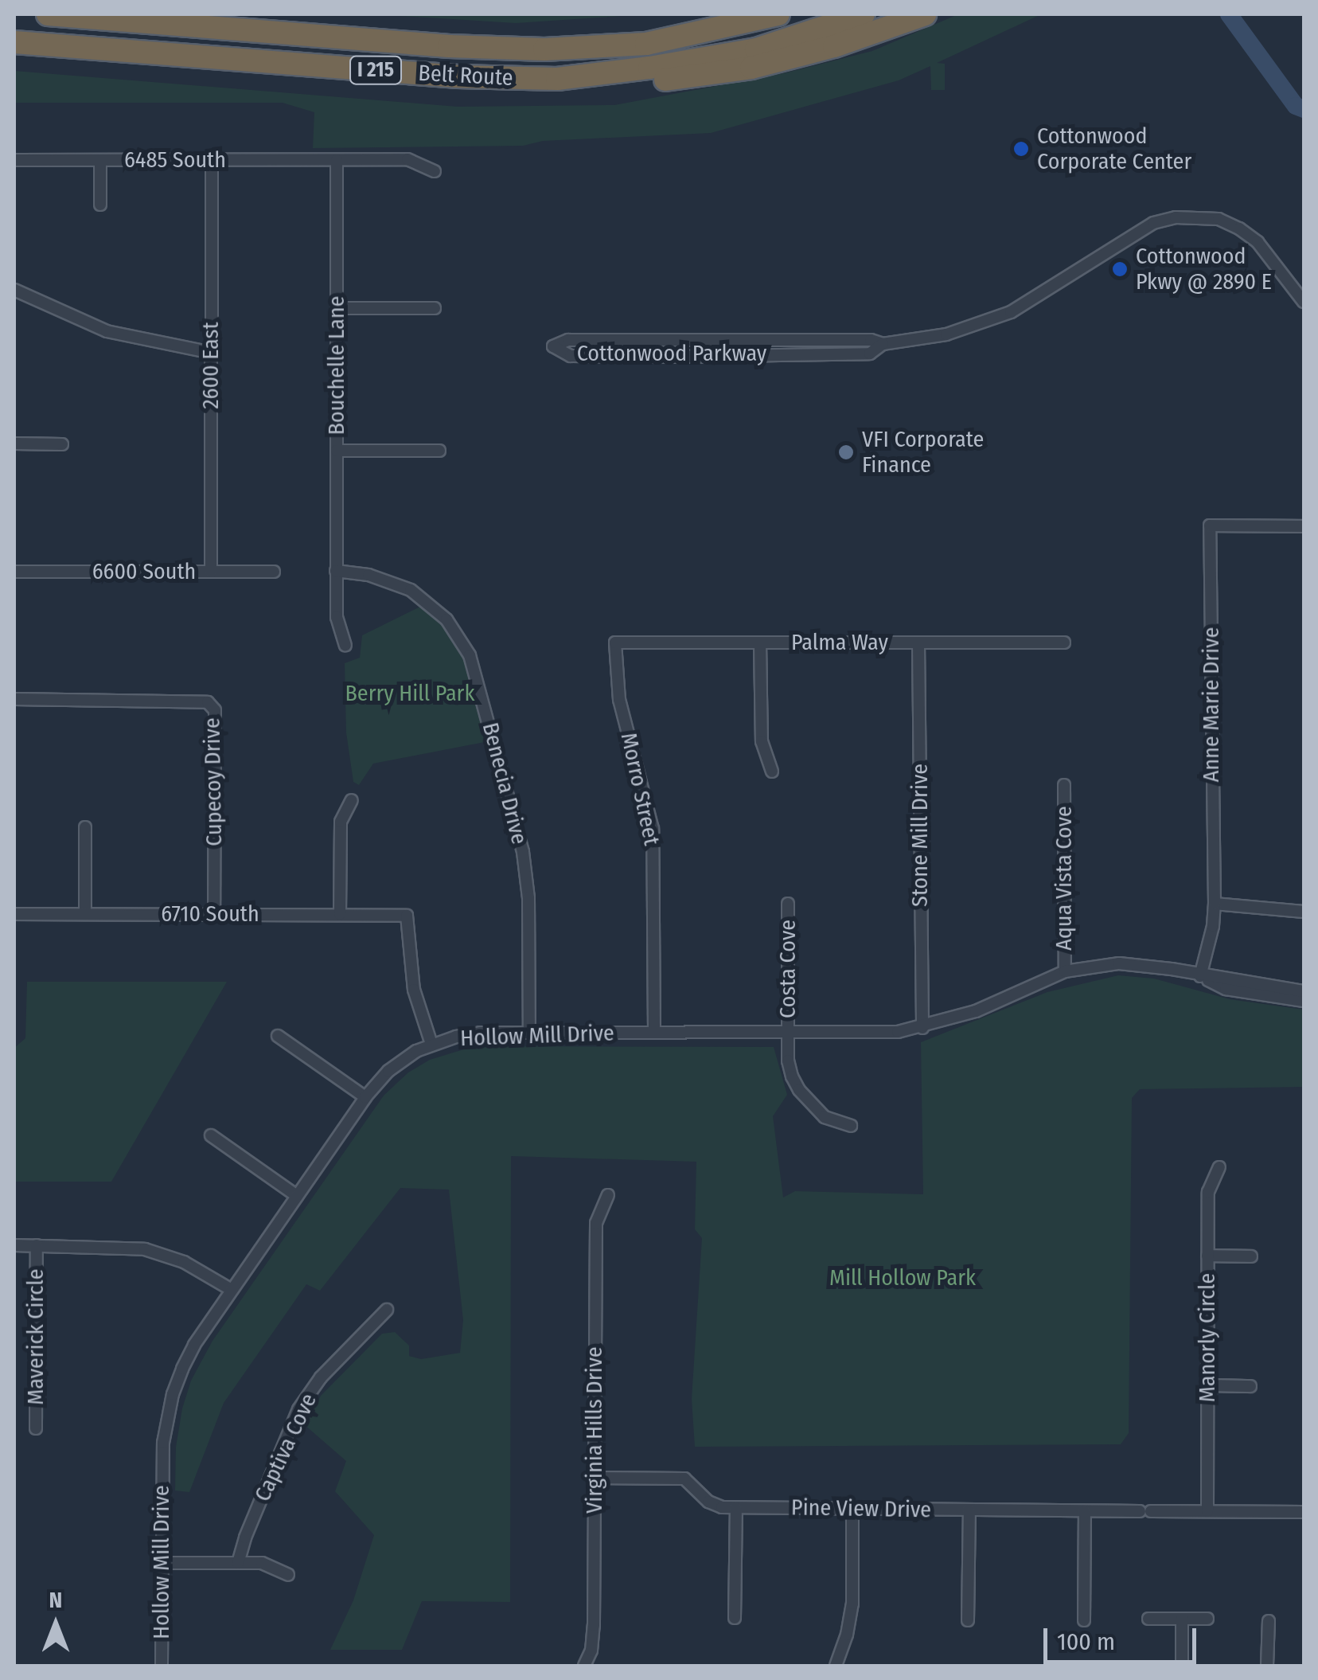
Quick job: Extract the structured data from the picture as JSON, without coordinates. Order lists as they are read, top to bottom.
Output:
{
  "streets": {
    "highway": ["I 215", "Belt Route"],
    "street": [
      "6485 South",
      "Cottonwood Parkway",
      "2600 East",
      "Bouchelle Lane",
      "6600 South",
      "Palma Way",
      "Anne Marie Drive",
      "Cupecoy Drive",
      "Benecia Drive",
      "Morro Street",
      "Stone Mill Drive",
      "Aqua Vista Cove",
      "6710 South",
      "Costa Cove",
      "Hollow Mill Drive",
      "Maverick Circle",
      "Manorly Circle",
      "Virginia Hills Drive",
      "Captiva Cove",
      "Pine View Drive"
    ]
  },
  "crossings": [
    ["6485 South", "2600 East"],
    ["6485 South", "Bouchelle Lane"],
    ["2600 East", "6600 South"],
    ["Bouchelle Lane", "Benecia Drive"],
    ["Palma Way", "Morro Street"],
    ["Palma Way", "Stone Mill Drive"],
    ["Anne Marie Drive", "Hollow Mill Drive"],
    ["Cupecoy Drive", "6710 South"],
    ["Benecia Drive", "Hollow Mill Drive"],
    ["Morro Street", "Hollow Mill Drive"],
    ["Stone Mill Drive", "Hollow Mill Drive"],
    ["Aqua Vista Cove", "Hollow Mill Drive"],
    ["6710 South", "Hollow Mill Drive"],
    ["Costa Cove", "Hollow Mill Drive"],
    ["Manorly Circle", "Pine View Drive"],
    ["Virginia Hills Drive", "Pine View Drive"]
  ],
  "parks": ["Berry Hill Park", "Mill Hollow Park"],
  "places": ["Cottonwood Corporate Center", "Cottonwood Pkwy @ 2890 E", "VFI Corporate Finance"],
  "scale_bar": "100 m",
  "north": "top"
}
